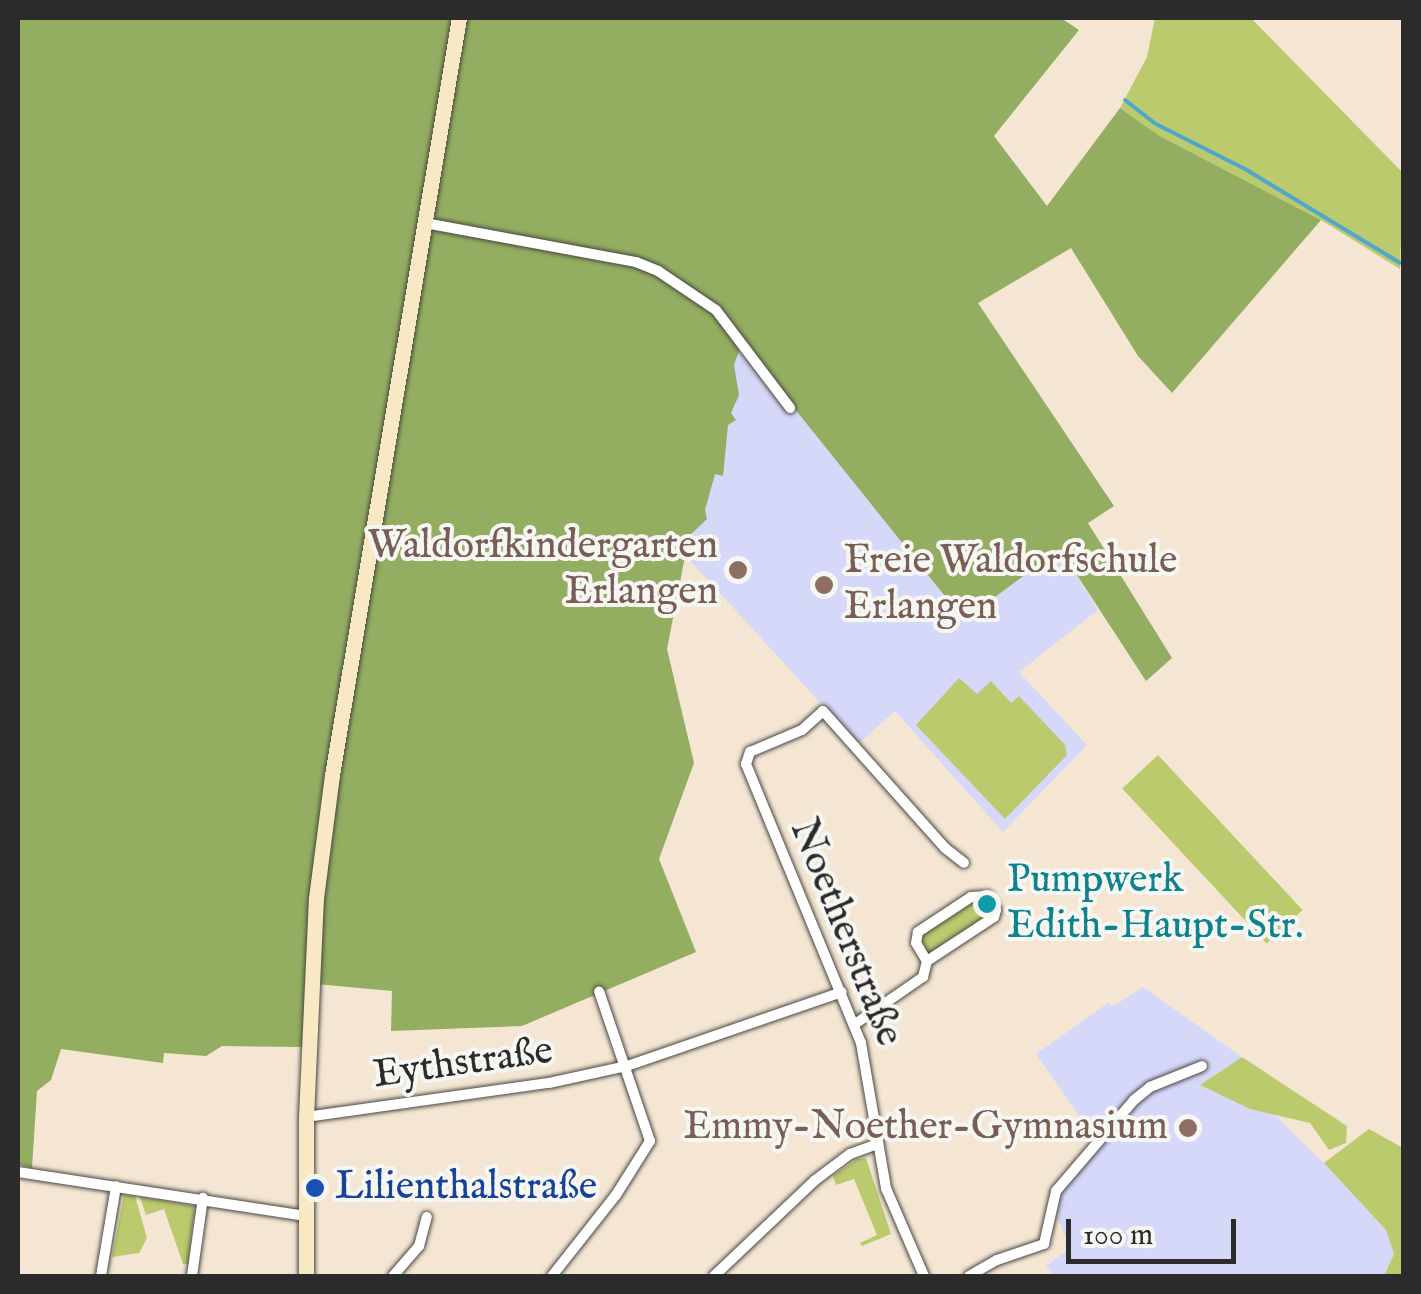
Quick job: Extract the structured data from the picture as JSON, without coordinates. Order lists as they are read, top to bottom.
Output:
{
  "streets": {
    "street": ["Noetherstraße", "Eythstraße"]
  },
  "crossings": [
    ["Noetherstraße", "Eythstraße"]
  ],
  "places": [
    "Waldorfkindergarten Erlangen",
    "Freie Waldorfschule Erlangen",
    "Pumpwerk Edith-Haupt-Str.",
    "Emmy-Noether-Gymnasium",
    "Lilienthalstraße"
  ],
  "scale_bar": "100 m"
}
